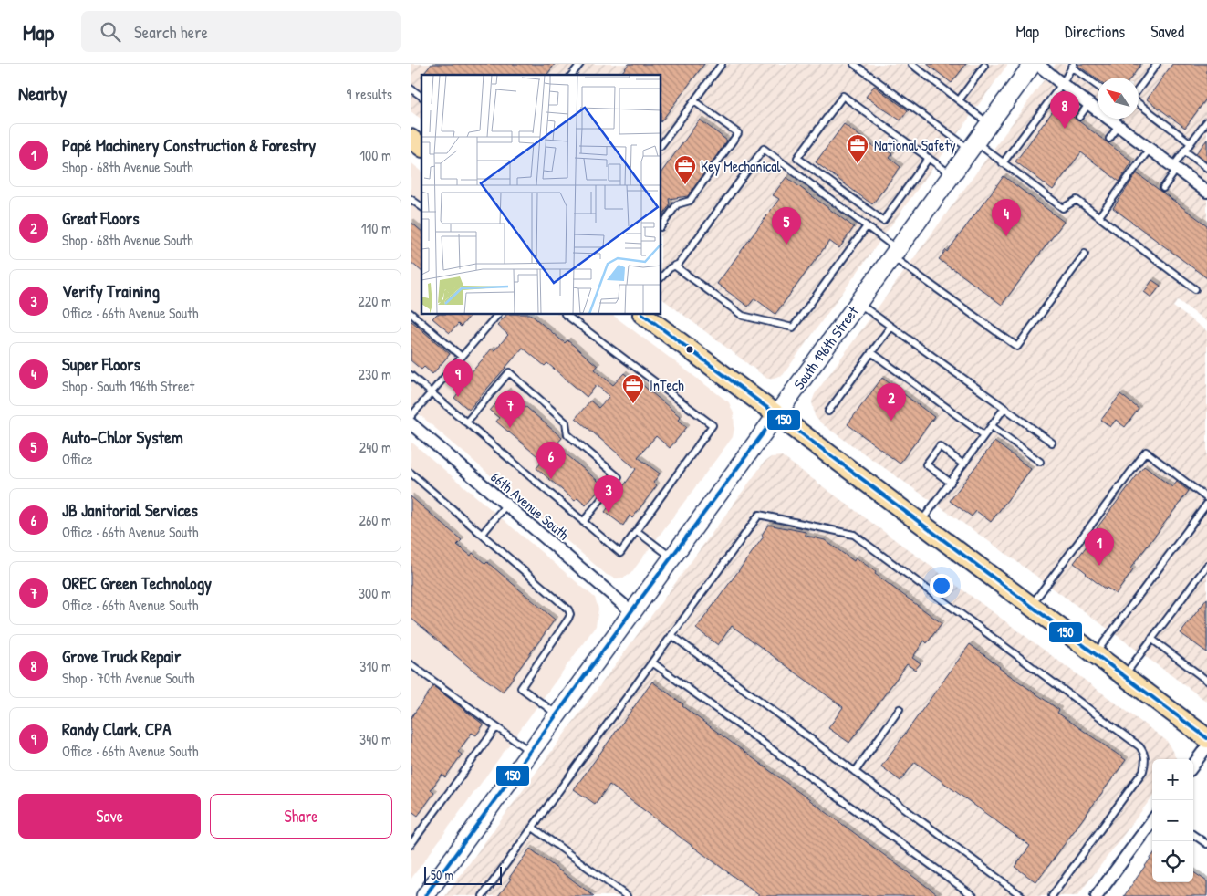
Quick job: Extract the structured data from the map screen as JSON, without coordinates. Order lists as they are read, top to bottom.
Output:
{
  "streets": {
    "main road": ["South 196th Street"],
    "street": ["66th Avenue South"]
  },
  "crossings": [
    ["South 196th Street", "66th Avenue South"]
  ],
  "places": {
    "office": ["National Safety", "Key Mechanical", "InTech"]
  },
  "lines": ["transit line 150"],
  "scale_bar": "50 m",
  "north": "top left",
  "page": {
    "header": "Map",
    "search": "Search here",
    "nav": ["Map", "Directions", "Saved"],
    "heading": ["Nearby", "9 results"],
    "pins": [
      "8",
      "4",
      "5",
      "9",
      "2",
      "7",
      "6",
      "3",
      "1"
    ],
    "list": [
      {
        "mark": "1",
        "name": "Papé Machinery Construction & Forestry",
        "note": "Shop · 68th Avenue South",
        "value": "100 m"
      },
      {
        "mark": "2",
        "name": "Great Floors",
        "note": "Shop · 68th Avenue South",
        "value": "110 m"
      },
      {
        "mark": "3",
        "name": "Verify Training",
        "note": "Office · 66th Avenue South",
        "value": "220 m"
      },
      {
        "mark": "4",
        "name": "Super Floors",
        "note": "Shop · South 196th Street",
        "value": "230 m"
      },
      {
        "mark": "5",
        "name": "Auto-Chlor System",
        "note": "Office",
        "value": "240 m"
      },
      {
        "mark": "6",
        "name": "JB Janitorial Services",
        "note": "Office · 66th Avenue South",
        "value": "260 m"
      },
      {
        "mark": "7",
        "name": "OREC Green Technology",
        "note": "Office · 66th Avenue South",
        "value": "300 m"
      },
      {
        "mark": "8",
        "name": "Grove Truck Repair",
        "note": "Shop · 70th Avenue South",
        "value": "310 m"
      },
      {
        "mark": "9",
        "name": "Randy Clark, CPA",
        "note": "Office · 66th Avenue South",
        "value": "340 m"
      }
    ],
    "map_buttons": ["+", "−"],
    "buttons": ["Save", "Share"],
    "scale": "50 m"
  }
}
